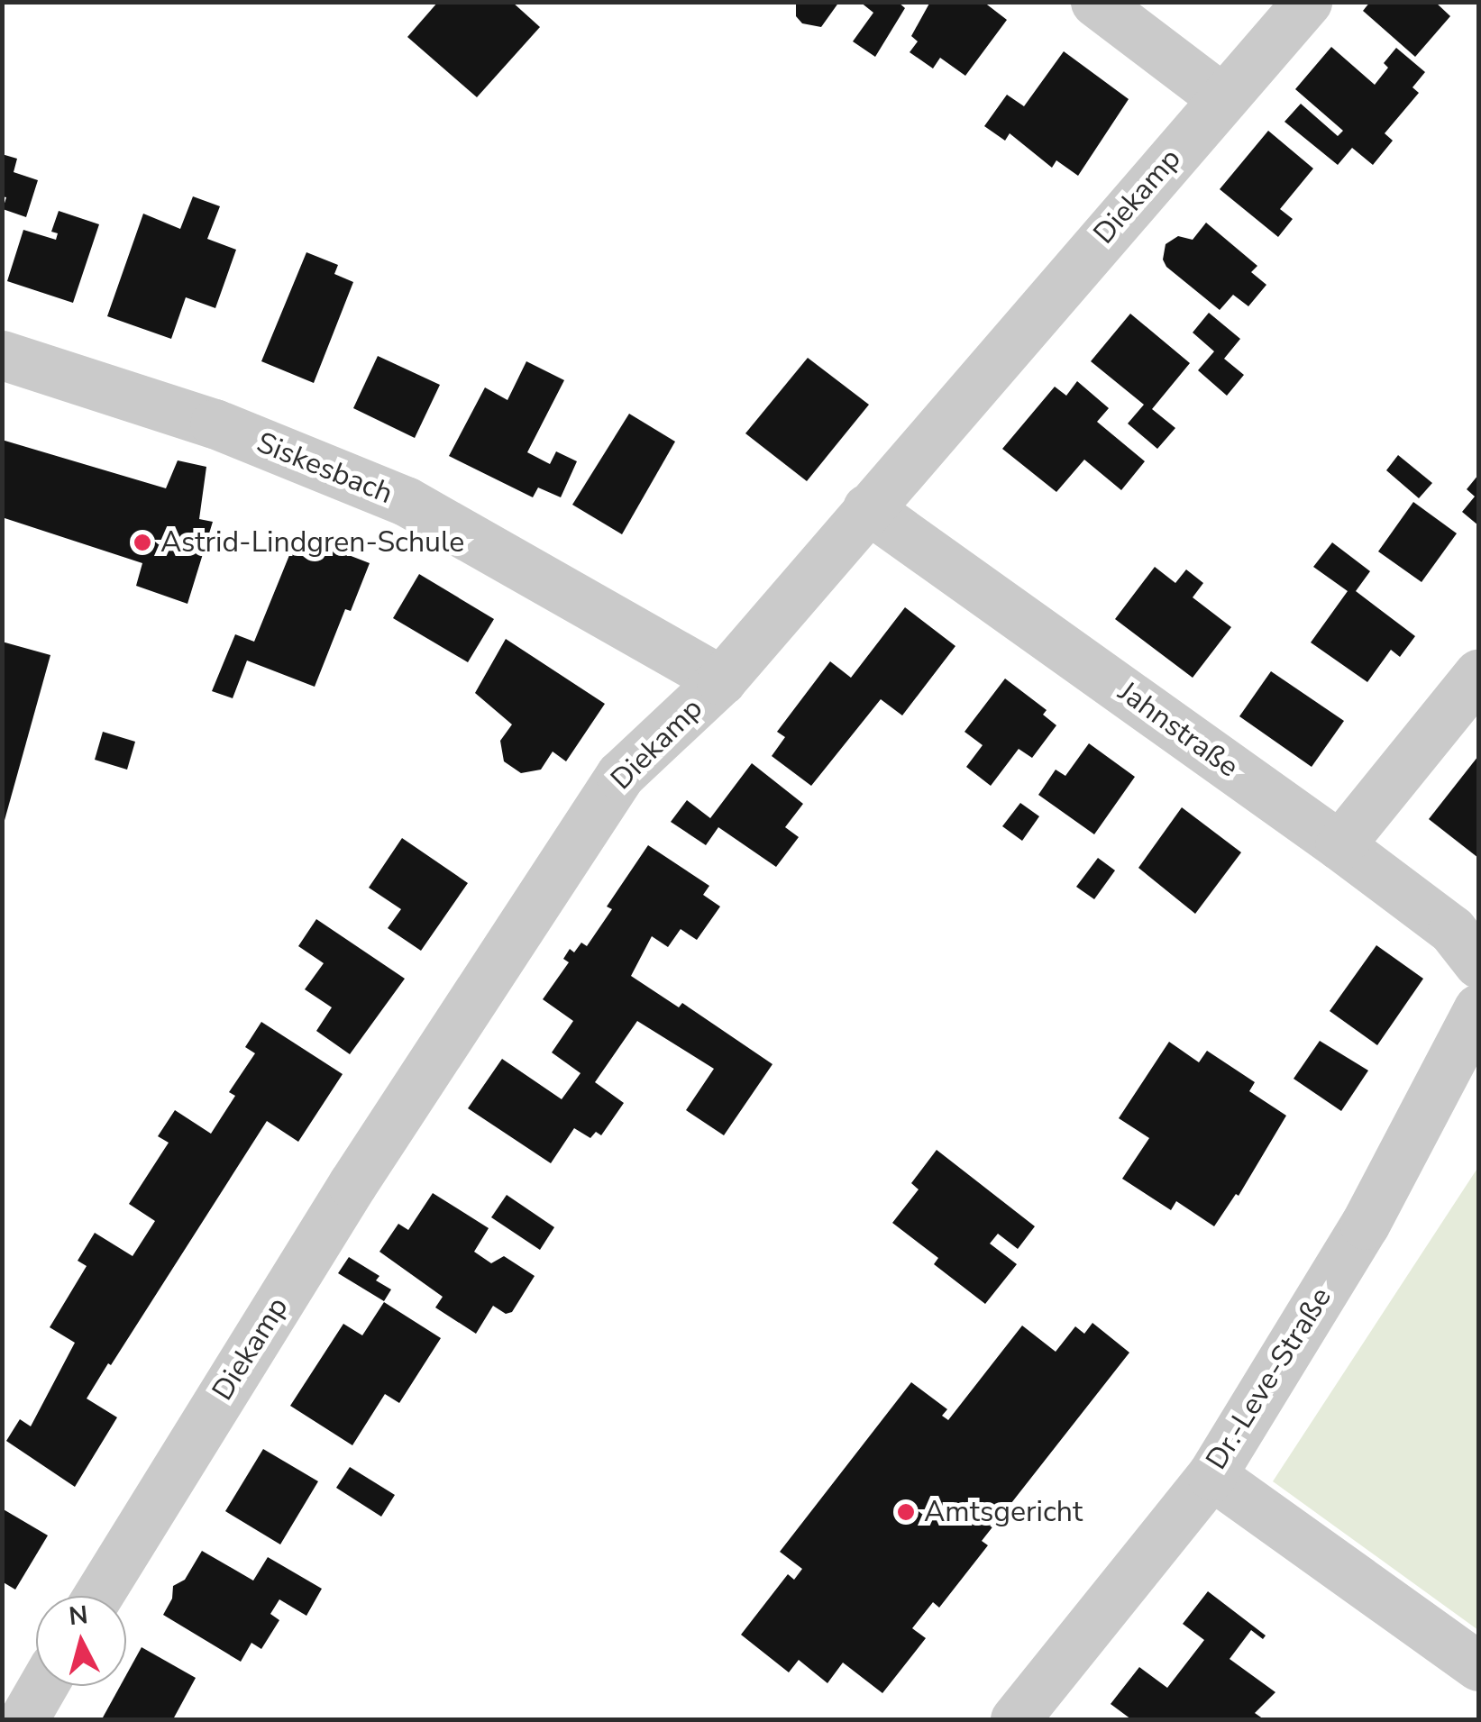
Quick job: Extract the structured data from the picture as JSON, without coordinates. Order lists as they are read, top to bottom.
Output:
{
  "streets": {
    "street": [
      "Diekamp",
      "Siskesbach",
      "Jahnstraße",
      "Dr.-Leve-Straße"
    ]
  },
  "crossings": [
    ["Diekamp", "Siskesbach"],
    ["Diekamp", "Jahnstraße"]
  ],
  "places": ["Astrid-Lindgren-Schule", "Amtsgericht"],
  "north": "top"
}
